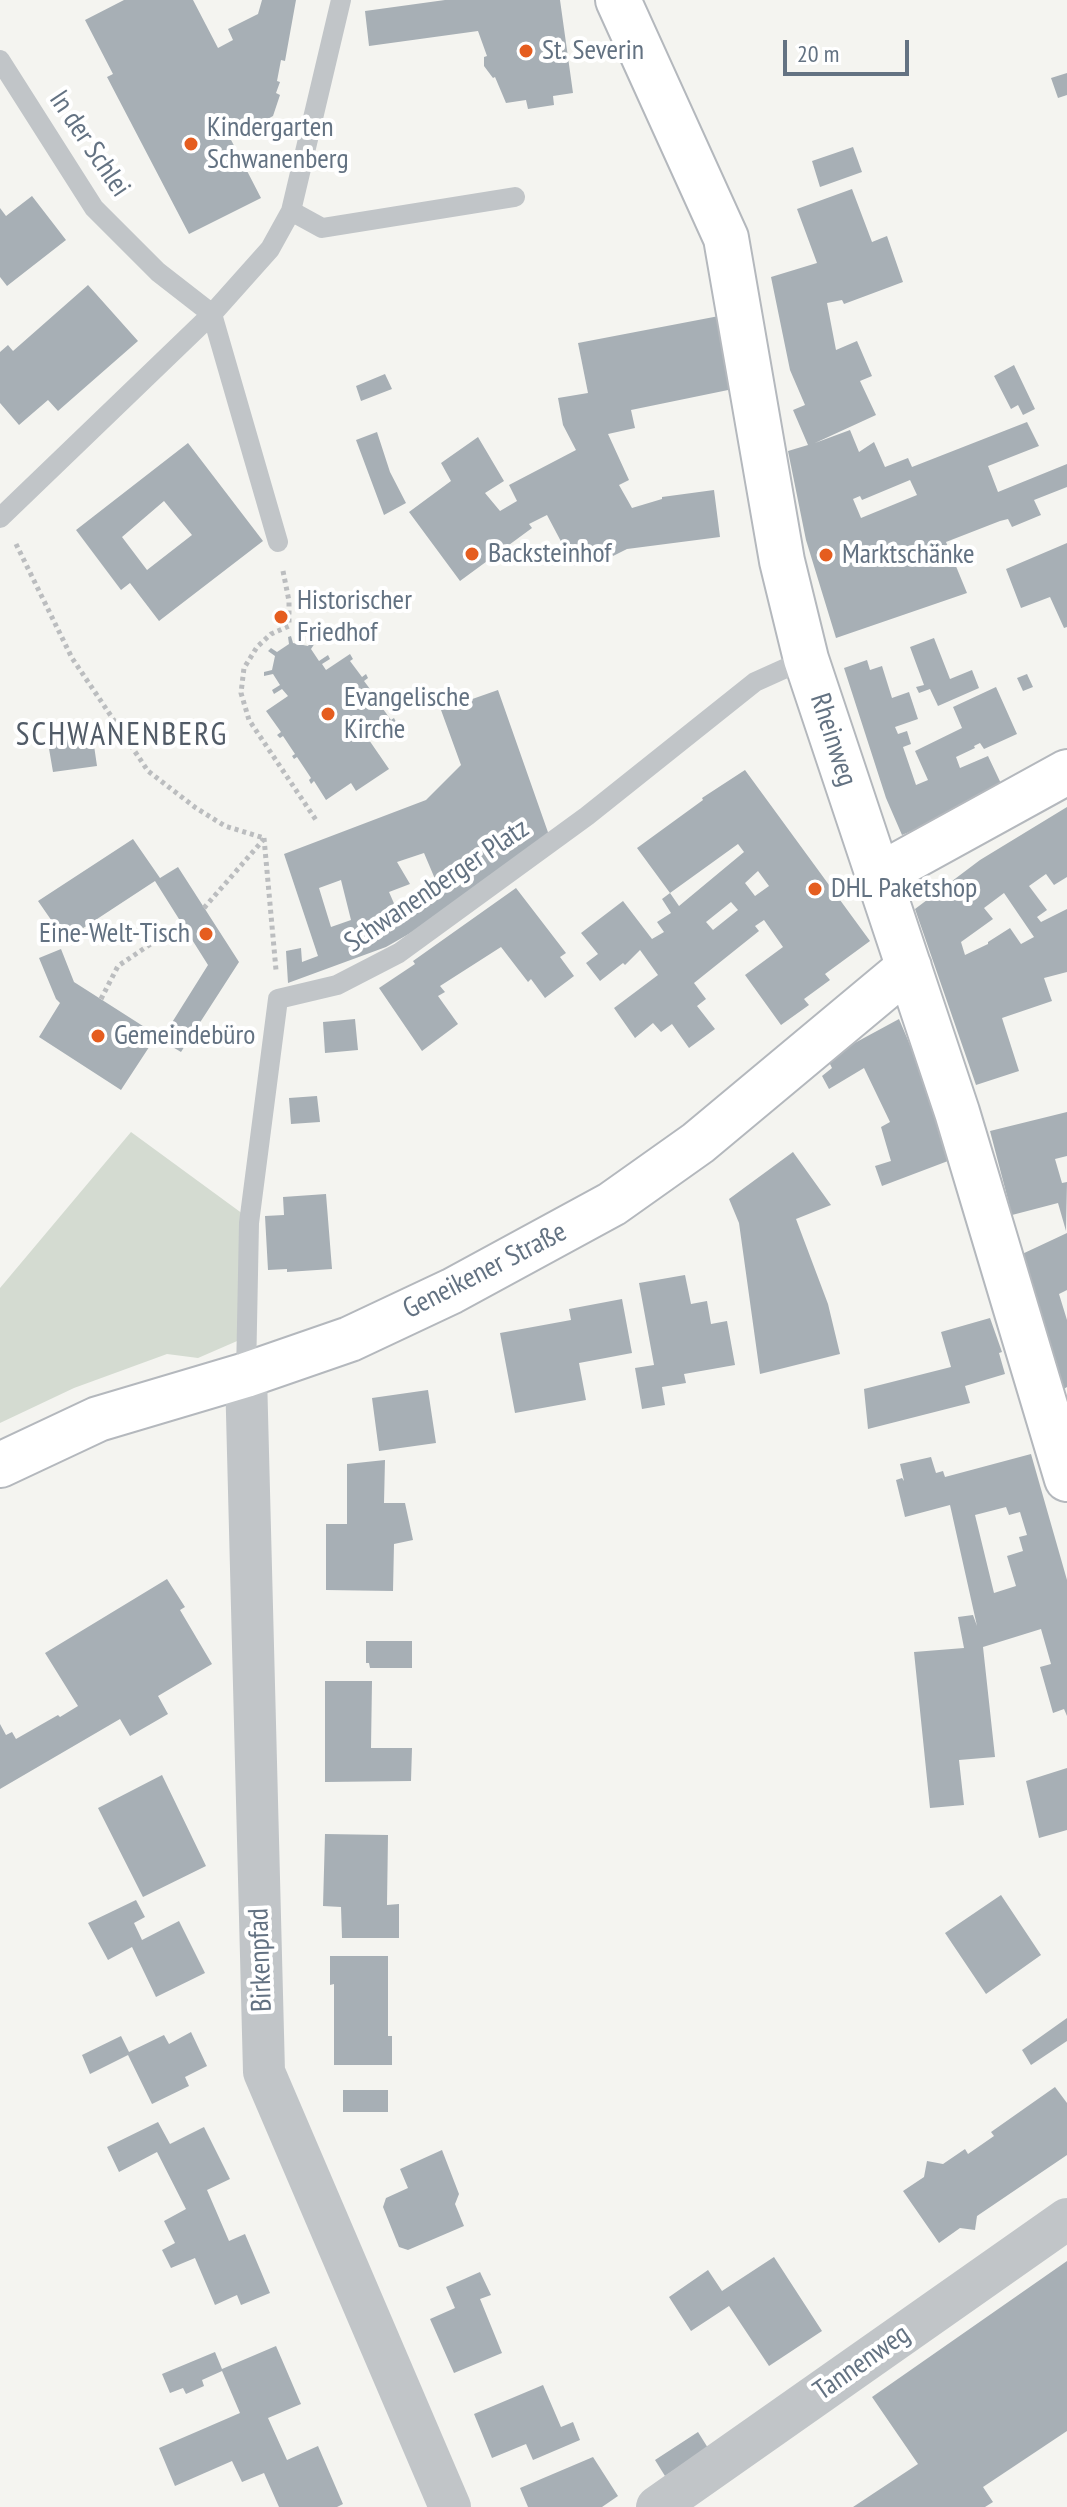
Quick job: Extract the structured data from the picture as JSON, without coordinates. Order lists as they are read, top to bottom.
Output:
{
  "streets": {
    "main road": ["Rheinweg", "Geneikener Straße"],
    "street": ["Birkenpfad", "Tannenweg"],
    "lane": ["In der Schlei", "Schwanenberger Platz"]
  },
  "crossings": [
    ["Rheinweg", "Schwanenberger Platz"],
    ["Rheinweg", "Geneikener Straße"],
    ["Geneikener Straße", "Birkenpfad"]
  ],
  "districts": ["SCHWANENBERG"],
  "places": [
    "St. Severin",
    "Kindergarten Schwanenberg",
    "Backsteinhof",
    "Marktschänke",
    "Historischer Friedhof",
    "Evangelische Kirche",
    "DHL Paketshop",
    "Eine-Welt-Tisch",
    "Gemeindebüro"
  ],
  "scale_bar": "20 m"
}
